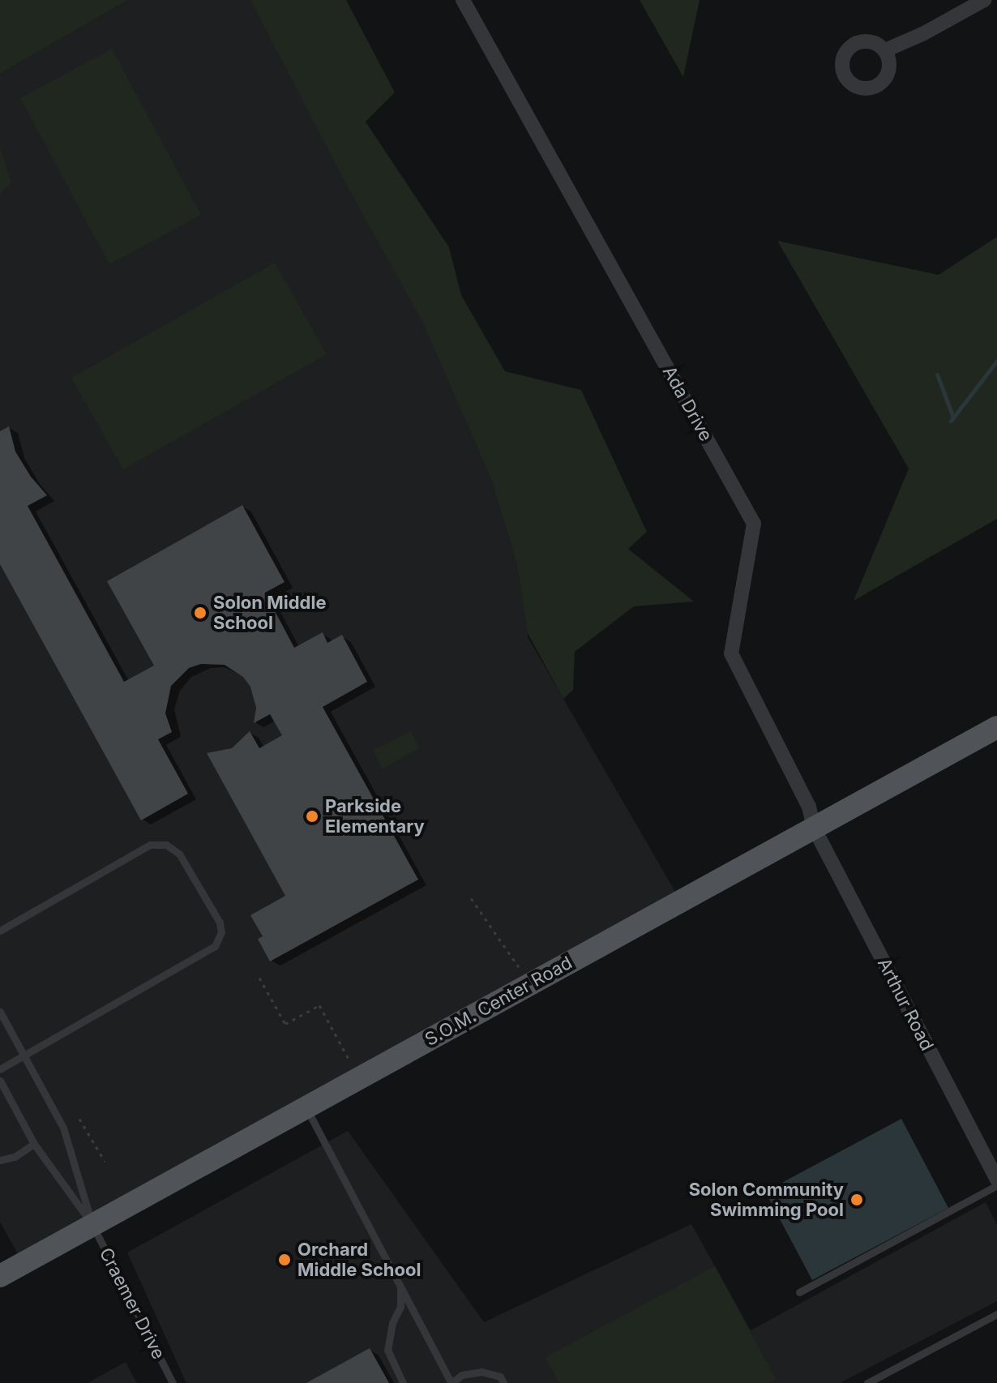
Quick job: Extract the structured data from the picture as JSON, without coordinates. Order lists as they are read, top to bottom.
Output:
{
  "streets": {
    "main road": ["S.O.M. Center Road"],
    "street": ["Ada Drive", "Arthur Road"],
    "lane": ["Craemer Drive"]
  },
  "crossings": [
    ["Ada Drive", "S.O.M. Center Road"],
    ["Ada Drive", "Arthur Road"],
    ["S.O.M. Center Road", "Arthur Road"],
    ["S.O.M. Center Road", "Craemer Drive"]
  ],
  "places": [
    "Solon Middle School",
    "Parkside Elementary",
    "Solon Community Swimming Pool",
    "Orchard Middle School"
  ]
}
